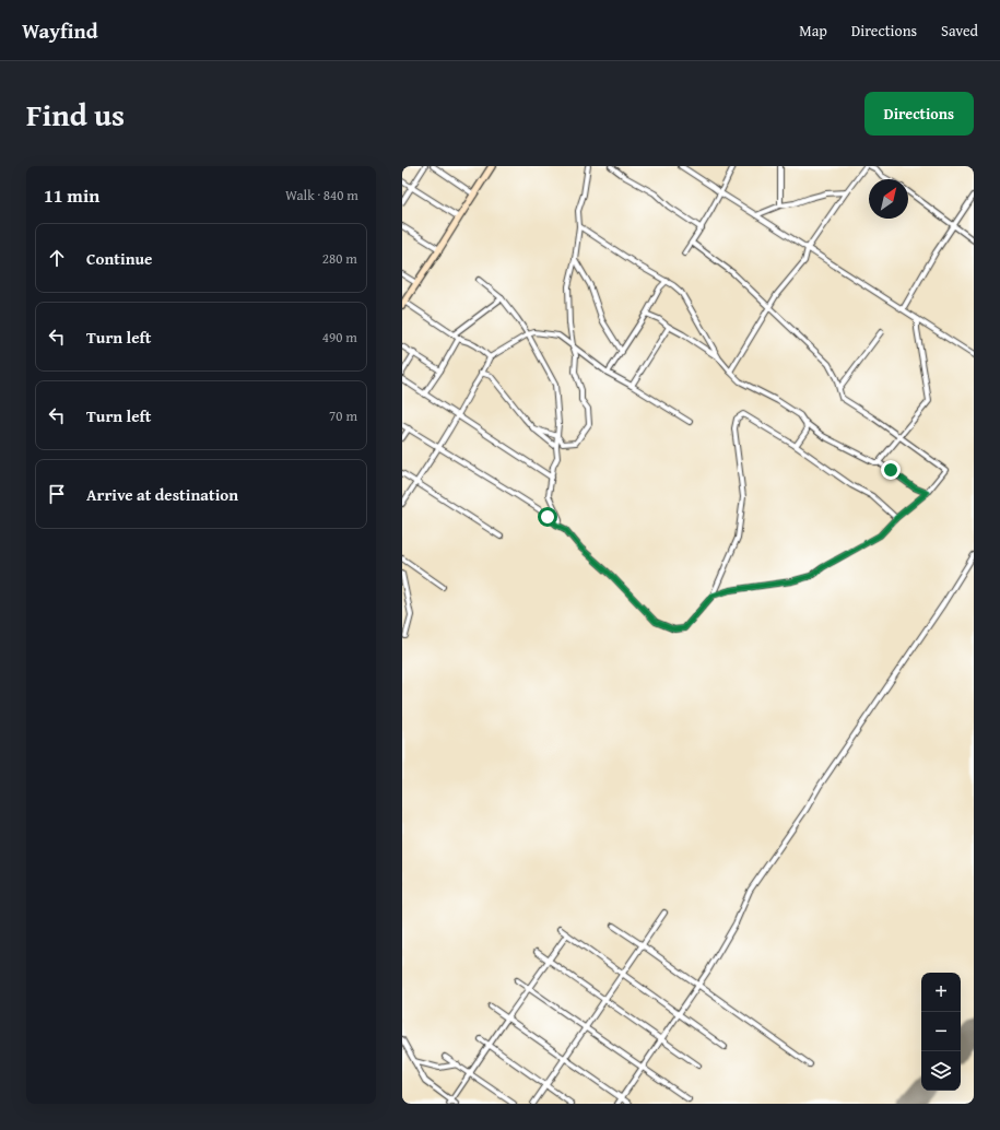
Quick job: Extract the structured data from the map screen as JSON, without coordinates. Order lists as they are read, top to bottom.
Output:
{
  "north": "top right",
  "page": {
    "header": "Wayfind",
    "nav": ["Map", "Directions", "Saved"],
    "title": "Find us",
    "buttons": "Directions",
    "heading": ["11 min", "Walk · 840 m"],
    "list": [
      ["Continue", "280 m"],
      ["Turn left", "490 m"],
      ["Turn left", "70 m"],
      "Arrive at destination"
    ],
    "map_buttons": ["+", "−"]
  }
}
